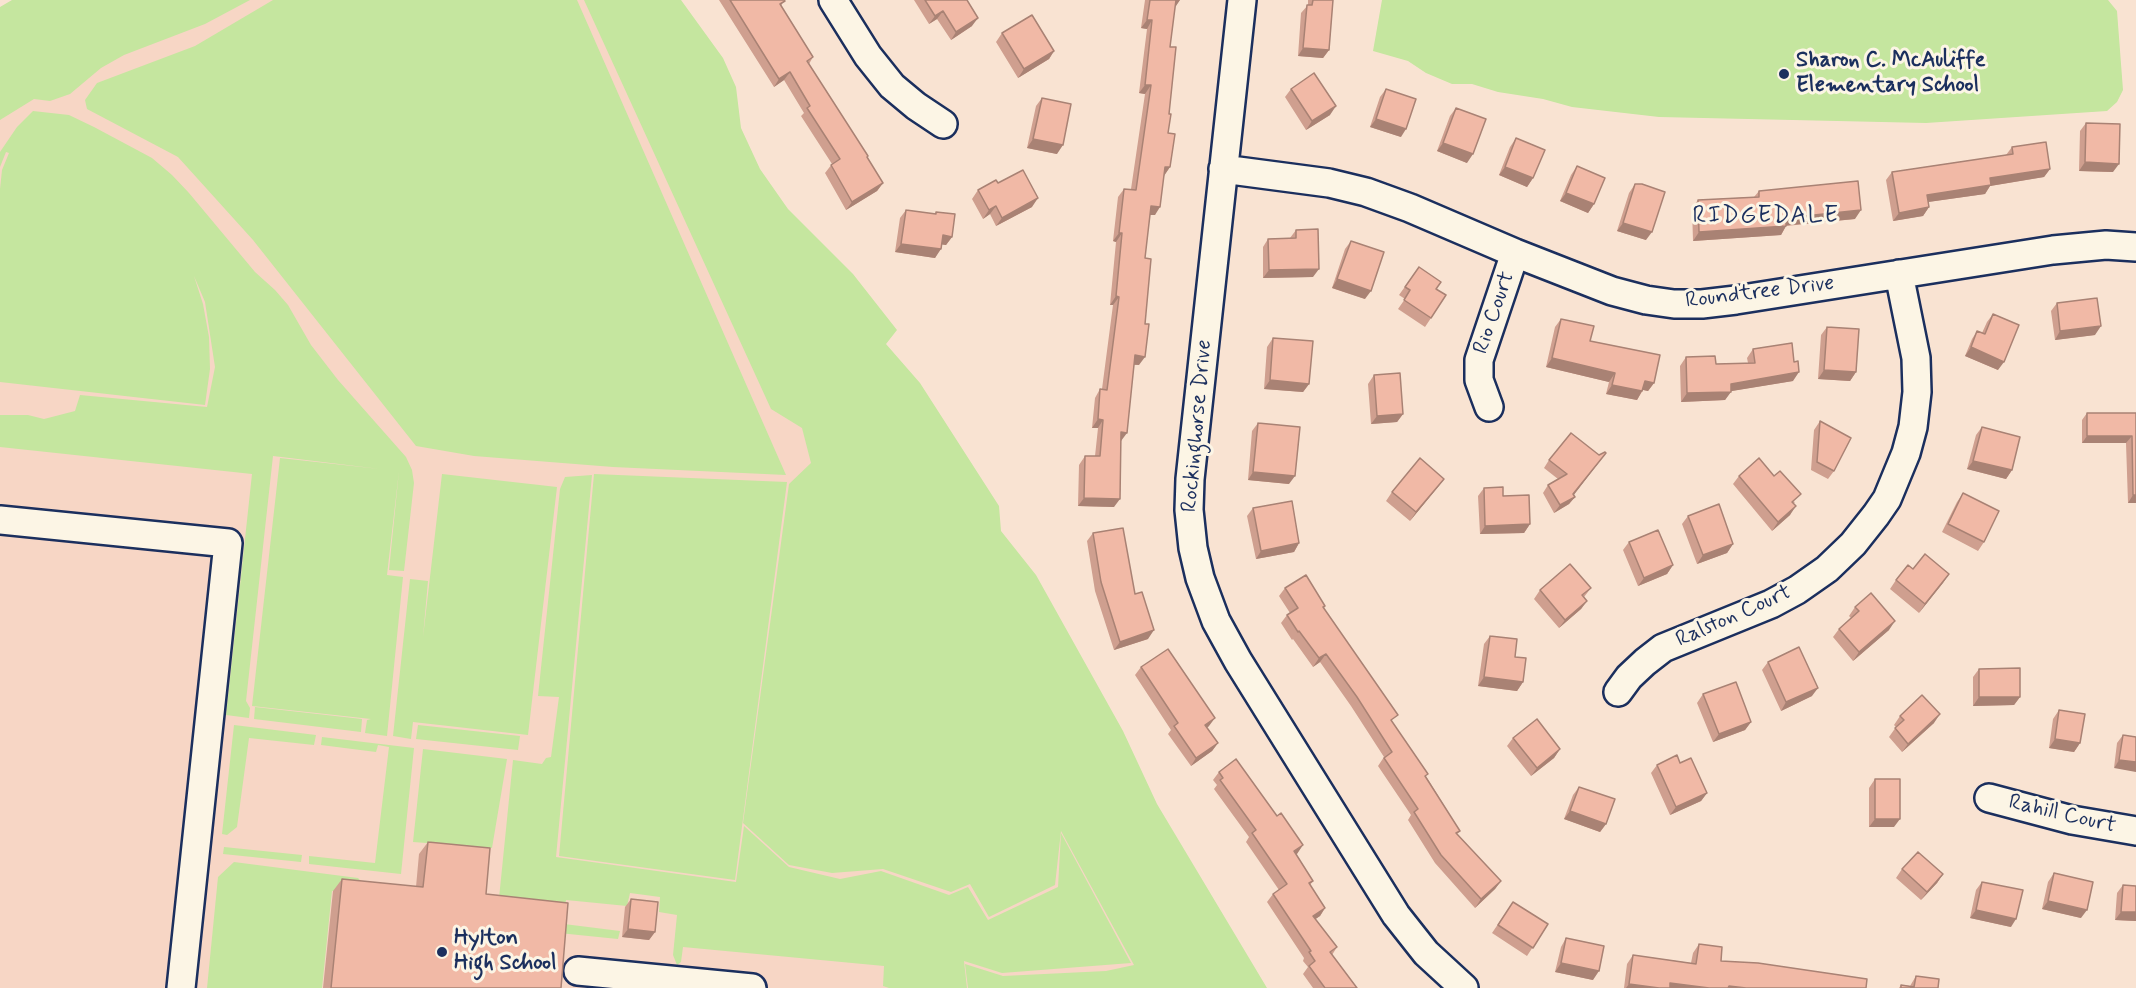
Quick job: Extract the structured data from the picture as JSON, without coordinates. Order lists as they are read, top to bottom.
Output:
{
  "streets": {
    "street": [
      "Roundtree Drive",
      "Rio Court",
      "Rockinghorse Drive",
      "Ralston Court",
      "Rahill Court"
    ]
  },
  "crossings": [
    ["Roundtree Drive", "Rio Court"],
    ["Roundtree Drive", "Rockinghorse Drive"],
    ["Roundtree Drive", "Ralston Court"]
  ],
  "districts": ["RIDGEDALE"],
  "places": ["Sharon C. McAuliffe Elementary School", "Hylton High School"]
}
